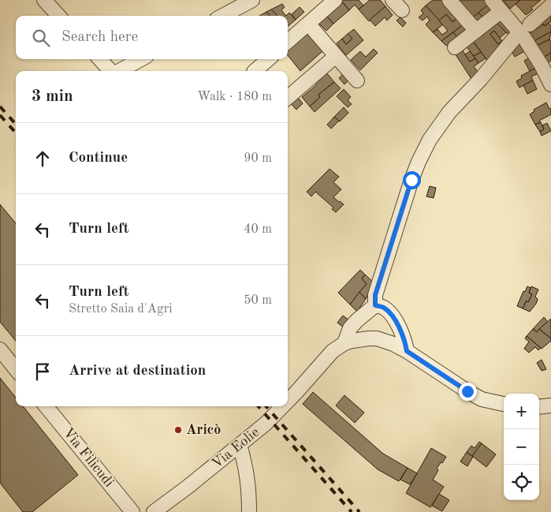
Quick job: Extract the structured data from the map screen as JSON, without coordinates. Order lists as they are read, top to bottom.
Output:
{
  "streets": {
    "street": ["Via Eolie", "Via Filicudi"]
  },
  "places": ["Aricò"],
  "page": {
    "search": "Search here",
    "heading": ["3 min", "Walk · 180 m"],
    "list": [
      ["Continue", "90 m"],
      ["Turn left", "40 m"],
      ["Turn left", "Stretto Saia d'Agri", "50 m"],
      "Arrive at destination"
    ],
    "map_buttons": ["+", "−"]
  }
}
